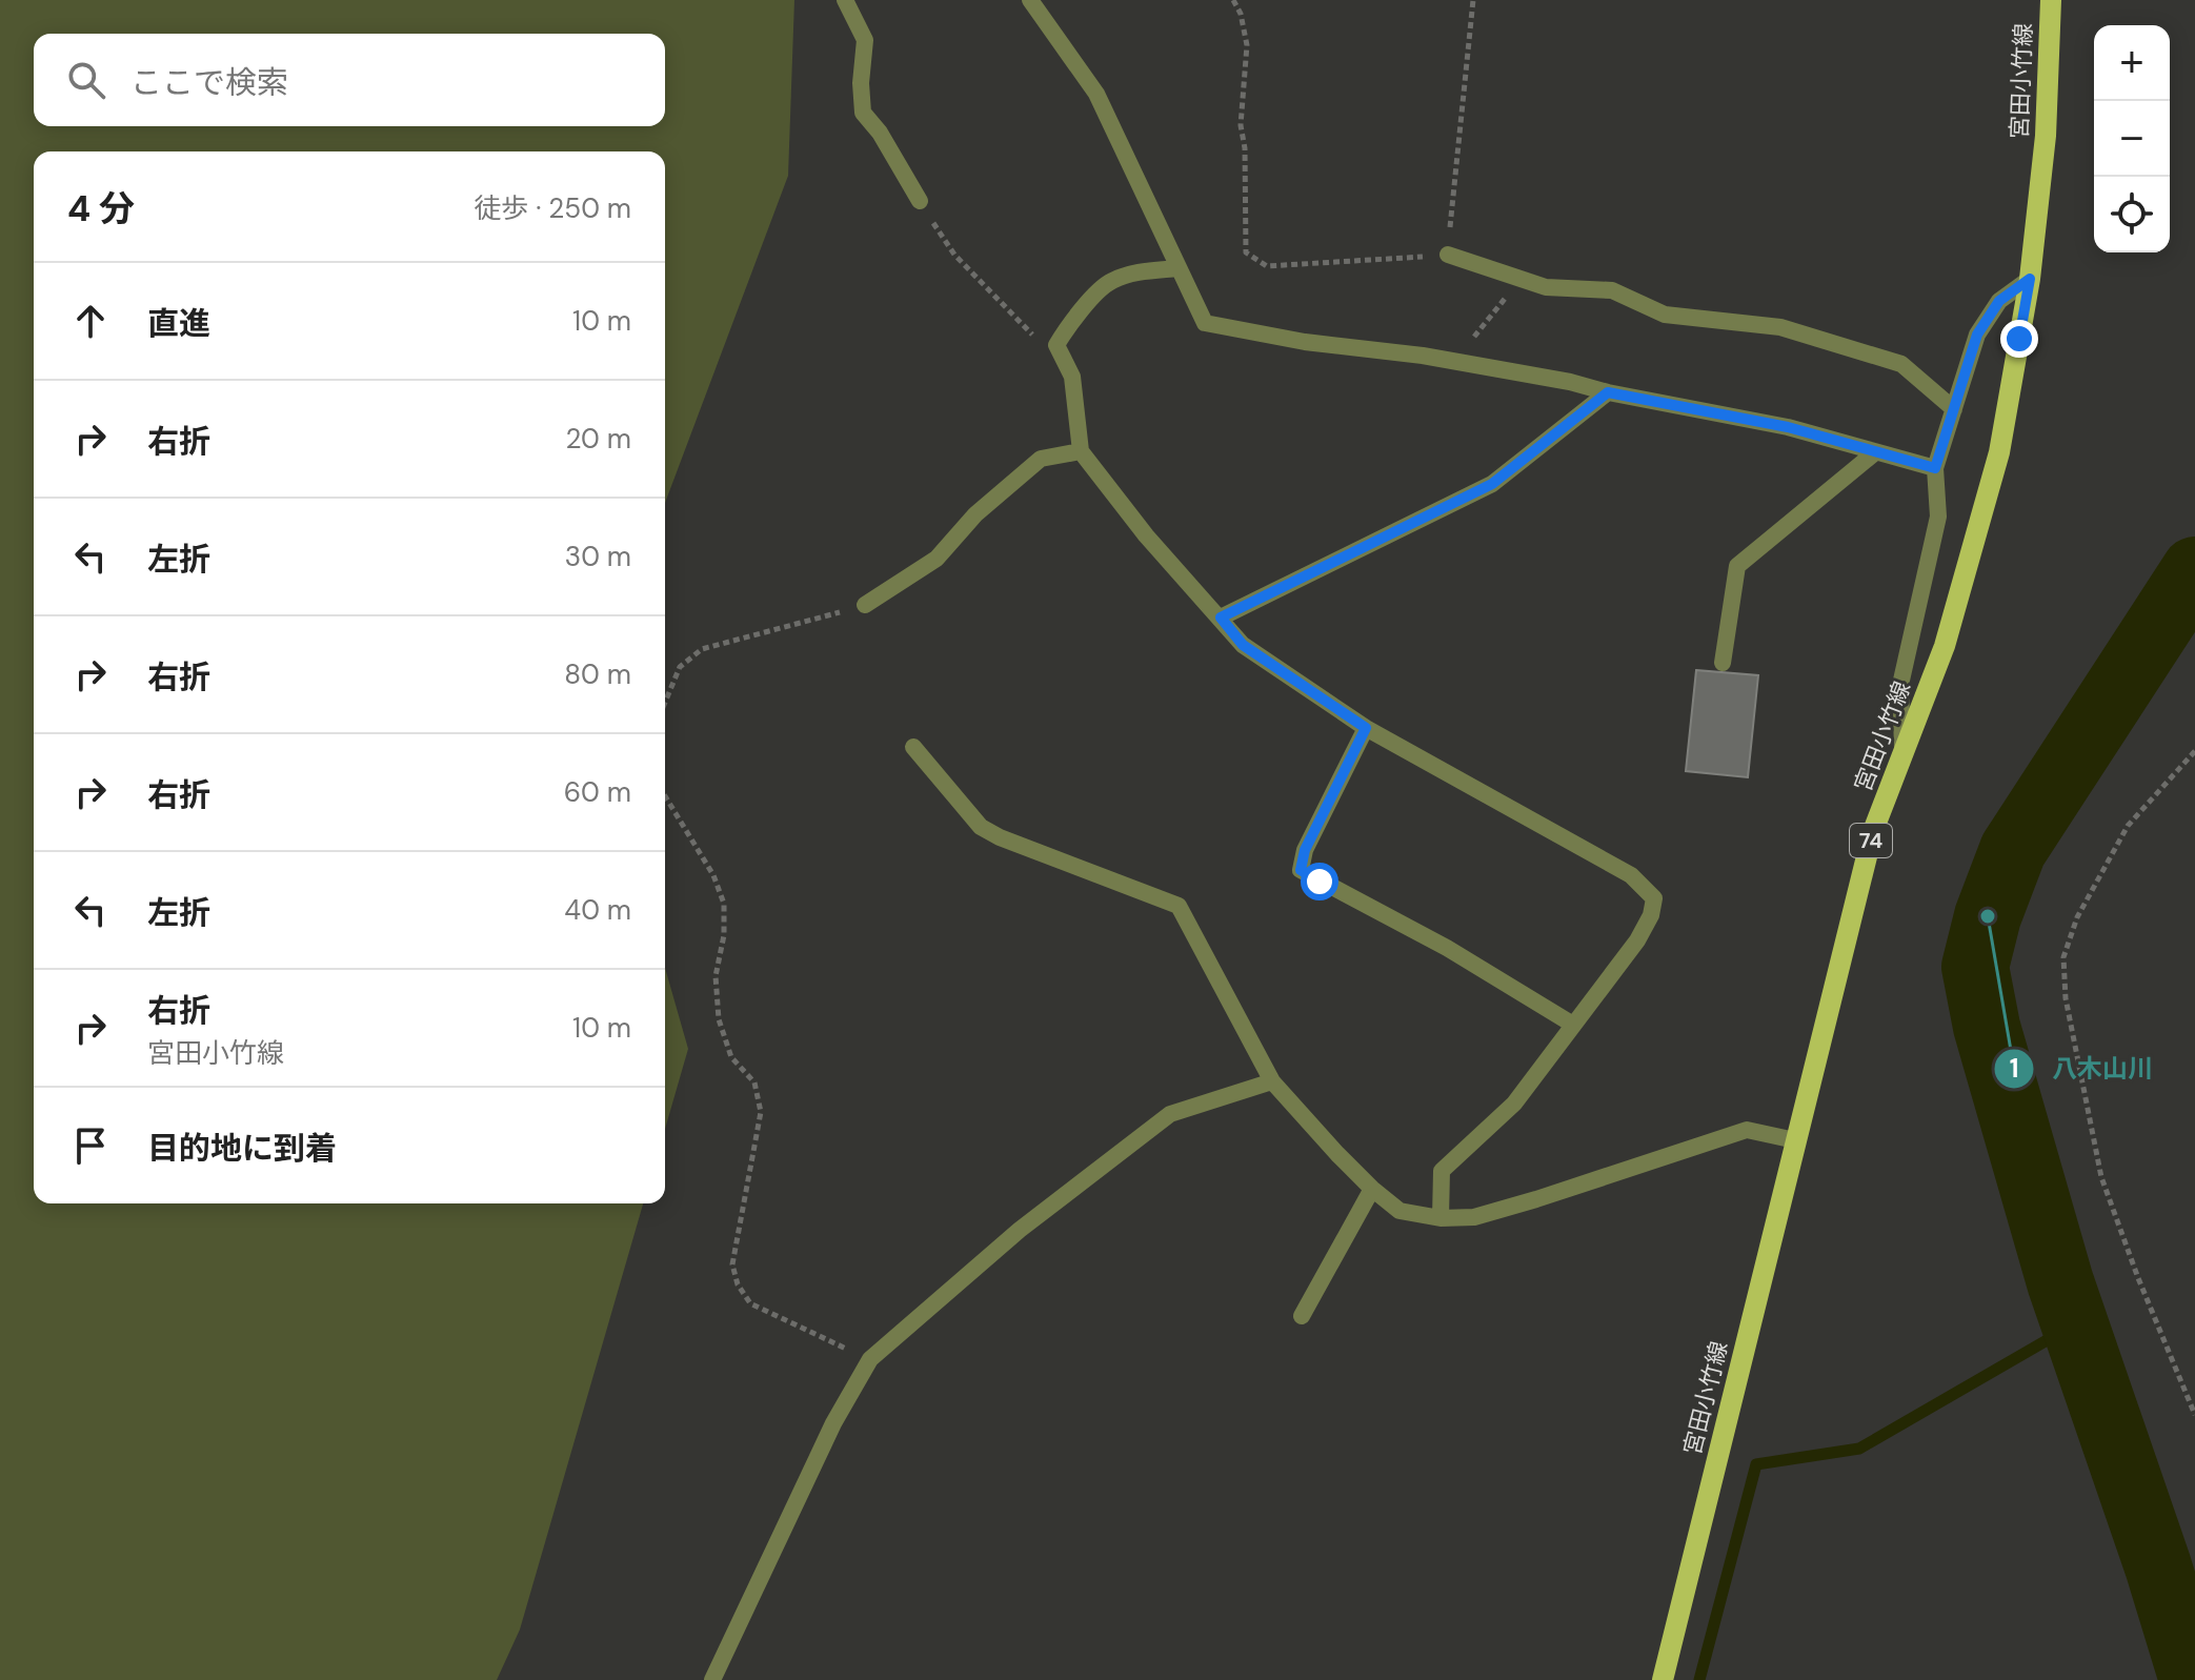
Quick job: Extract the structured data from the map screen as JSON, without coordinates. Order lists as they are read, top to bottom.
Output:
{
  "streets": {
    "main road": ["宮田小竹線", "74"]
  },
  "places": ["八木山川"],
  "page": {
    "map_buttons": ["+", "−"],
    "search": "ここで検索",
    "heading": ["4 分", "徒歩 · 250 m"],
    "list": [
      ["直進", "10 m"],
      ["右折", "20 m"],
      ["左折", "30 m"],
      ["右折", "80 m"],
      ["右折", "60 m"],
      ["左折", "40 m"],
      ["右折", "宮田小竹線", "10 m"],
      "目的地に到着"
    ]
  }
}
